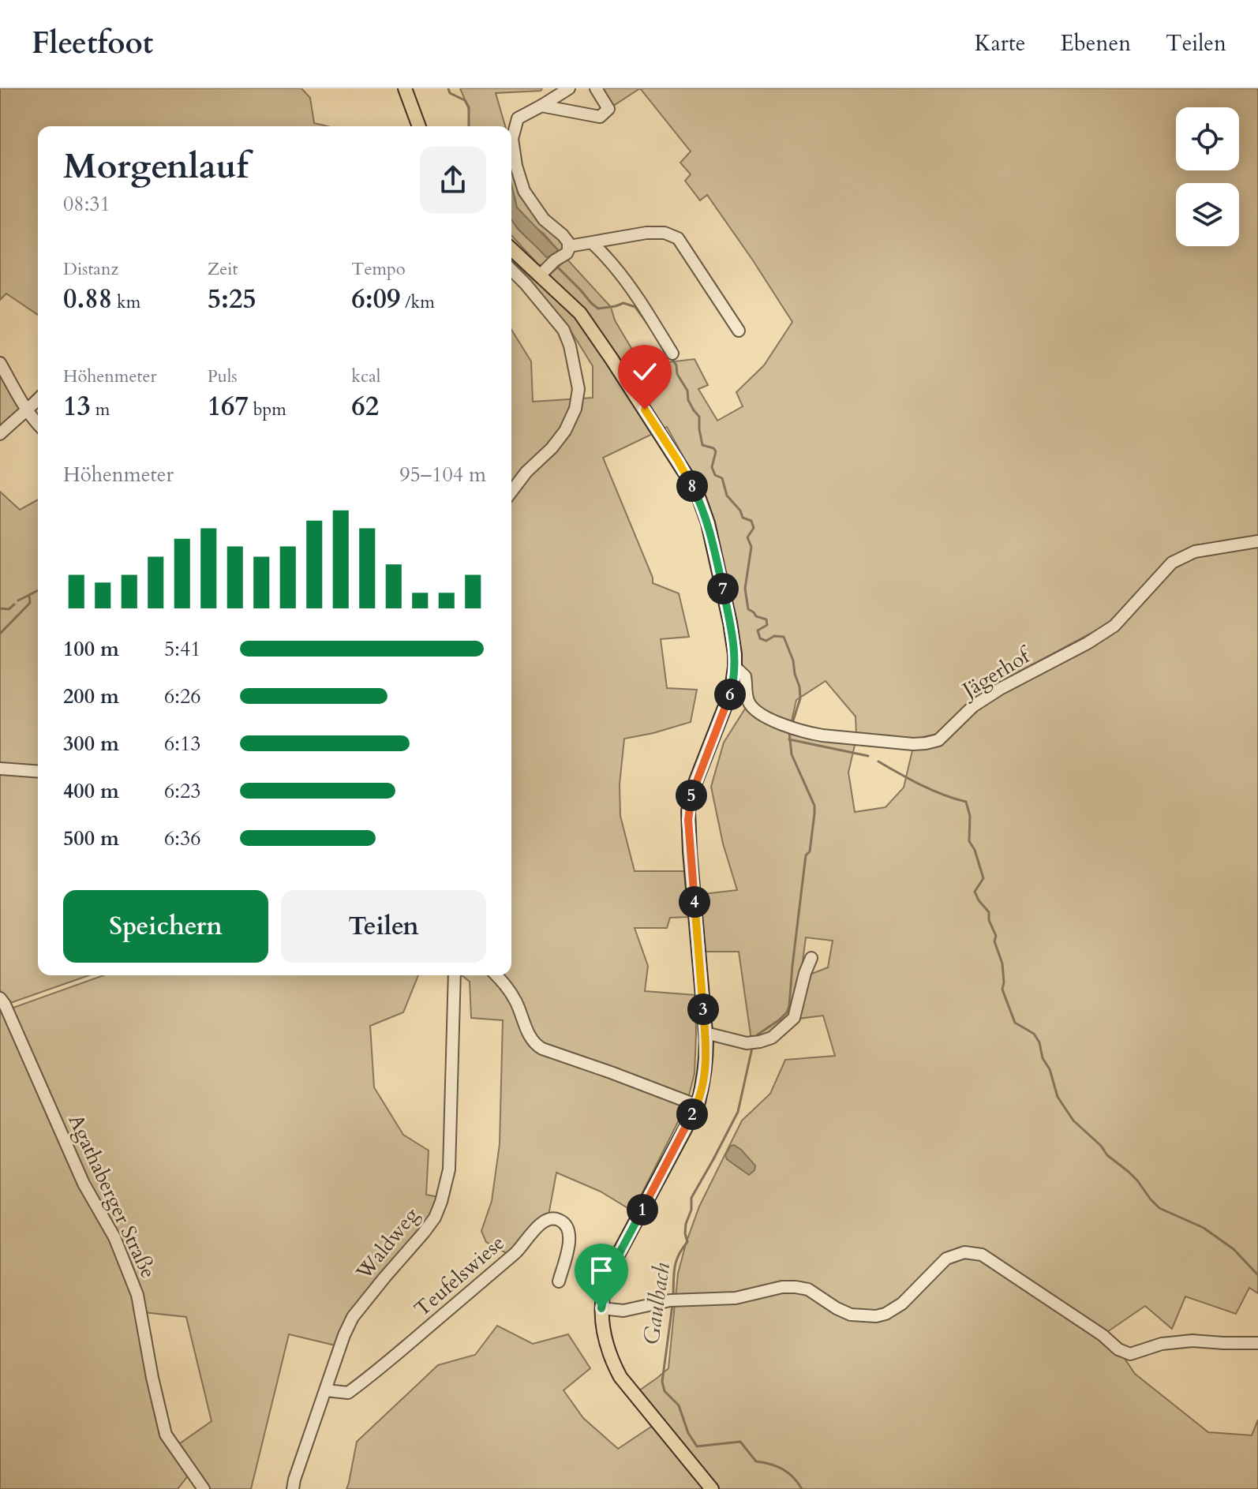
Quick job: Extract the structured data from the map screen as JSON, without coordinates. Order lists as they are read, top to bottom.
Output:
{
  "streets": {
    "street": [
      "Jägerhof",
      "Agathaberger Straße",
      "Waldweg",
      "Teufelswiese"
    ]
  },
  "crossings": [
    ["Waldweg", "Teufelswiese"]
  ],
  "water": ["Gaulbach"],
  "page": {
    "header": "Fleetfoot",
    "nav": ["Karte", "Ebenen", "Teilen"],
    "heading": ["Morgenlauf", "08:31"],
    "stats": [
      ["Distanz", "0.88 km"],
      ["Zeit", "5:25"],
      ["Tempo", "6:09 /km"],
      ["Höhenmeter", "13 m"],
      ["Puls", "167 bpm"],
      ["kcal", "62"]
    ],
    "chart": ["Höhenmeter", "95–104 m"],
    "pins": [
      "8",
      "7",
      "6",
      "5",
      "4",
      "3",
      "2",
      "1"
    ],
    "list": [
      {
        "name": "100 m",
        "note": "5:41"
      },
      {
        "name": "200 m",
        "note": "6:26"
      },
      {
        "name": "300 m",
        "note": "6:13"
      },
      {
        "name": "400 m",
        "note": "6:23"
      },
      {
        "name": "500 m",
        "note": "6:36"
      }
    ],
    "buttons": ["Speichern", "Teilen"]
  }
}
